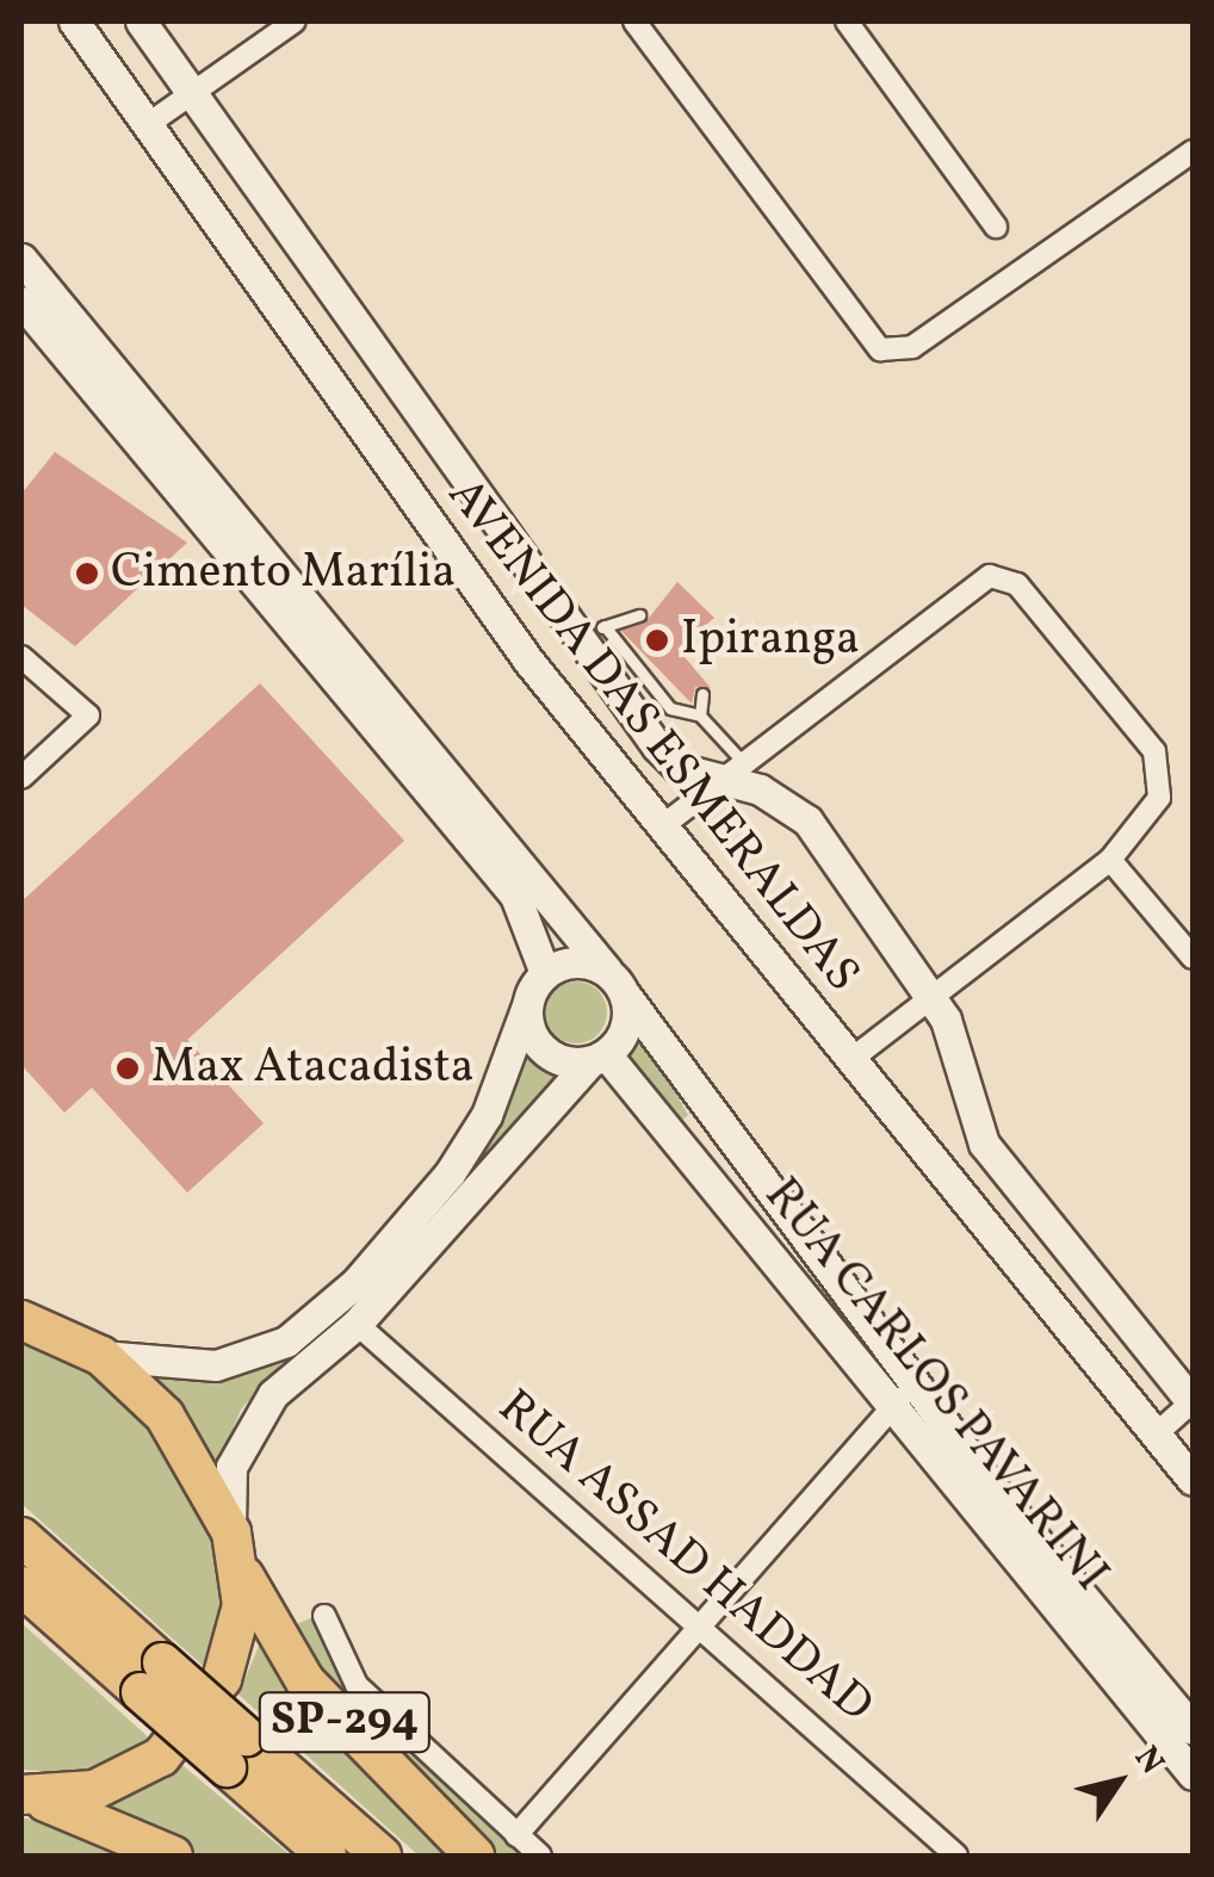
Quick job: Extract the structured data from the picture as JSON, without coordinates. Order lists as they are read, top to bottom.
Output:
{
  "streets": {
    "highway": ["SP-294"],
    "main road": ["AVENIDA DAS ESMERALDAS", "RUA CARLOS PAVARINI"],
    "street": ["RUA ASSAD HADDAD"]
  },
  "places": ["Cimento Marília", "Ipiranga", "Max Atacadista"],
  "north": "top right"
}
